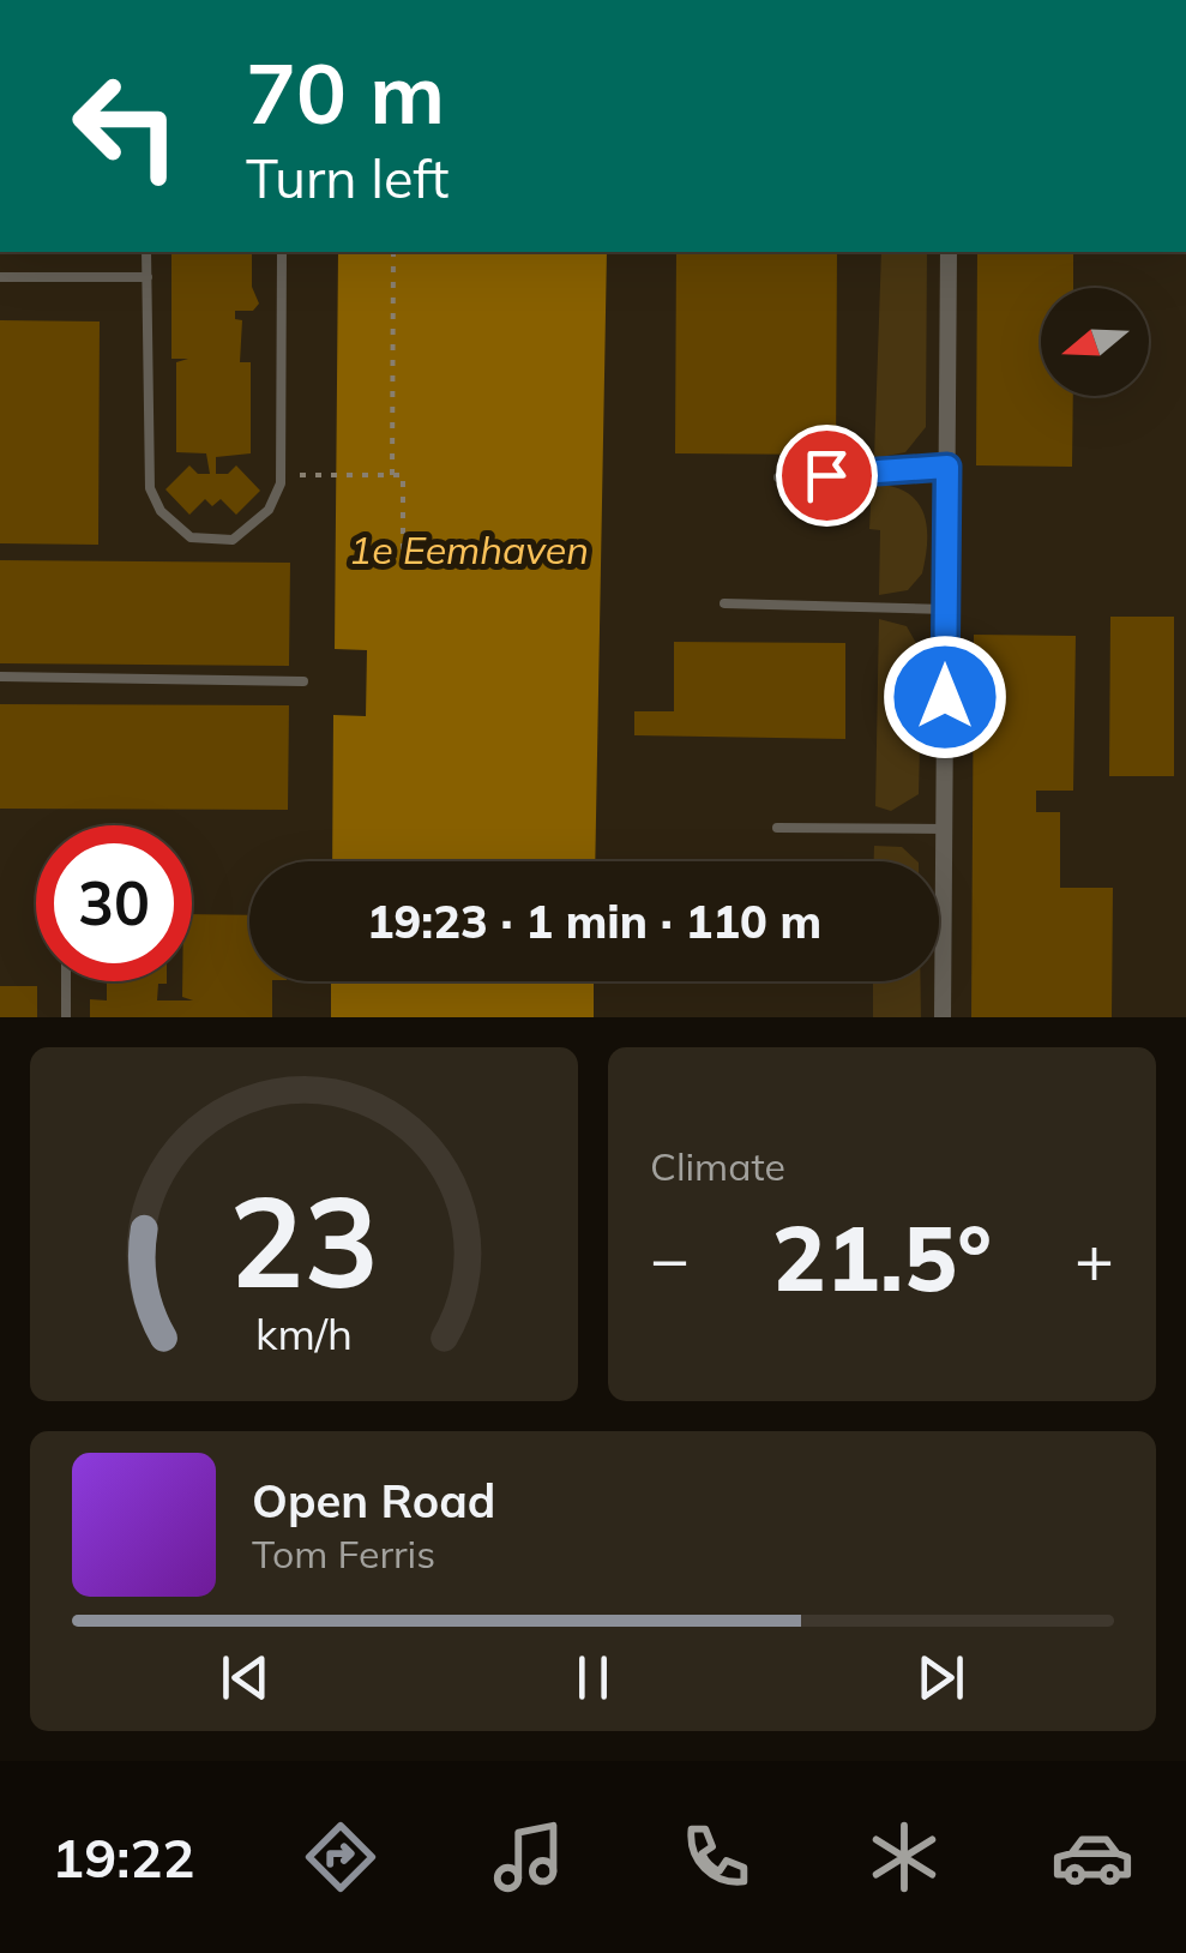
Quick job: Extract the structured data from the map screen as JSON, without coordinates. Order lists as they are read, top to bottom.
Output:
{
  "water": ["1e Eemhaven"],
  "north": "left",
  "page": {
    "turn": ["70 m", "Turn left"],
    "limit": "30",
    "trip": "19:23 · 1 min · 110 m",
    "tile": "Climate",
    "heat": ["−", "21.5°", "+"],
    "song": ["Open Road", "Tom Ferris"],
    "tabs": "19:22",
    "gauge": ["23", "km/h"]
  }
}
